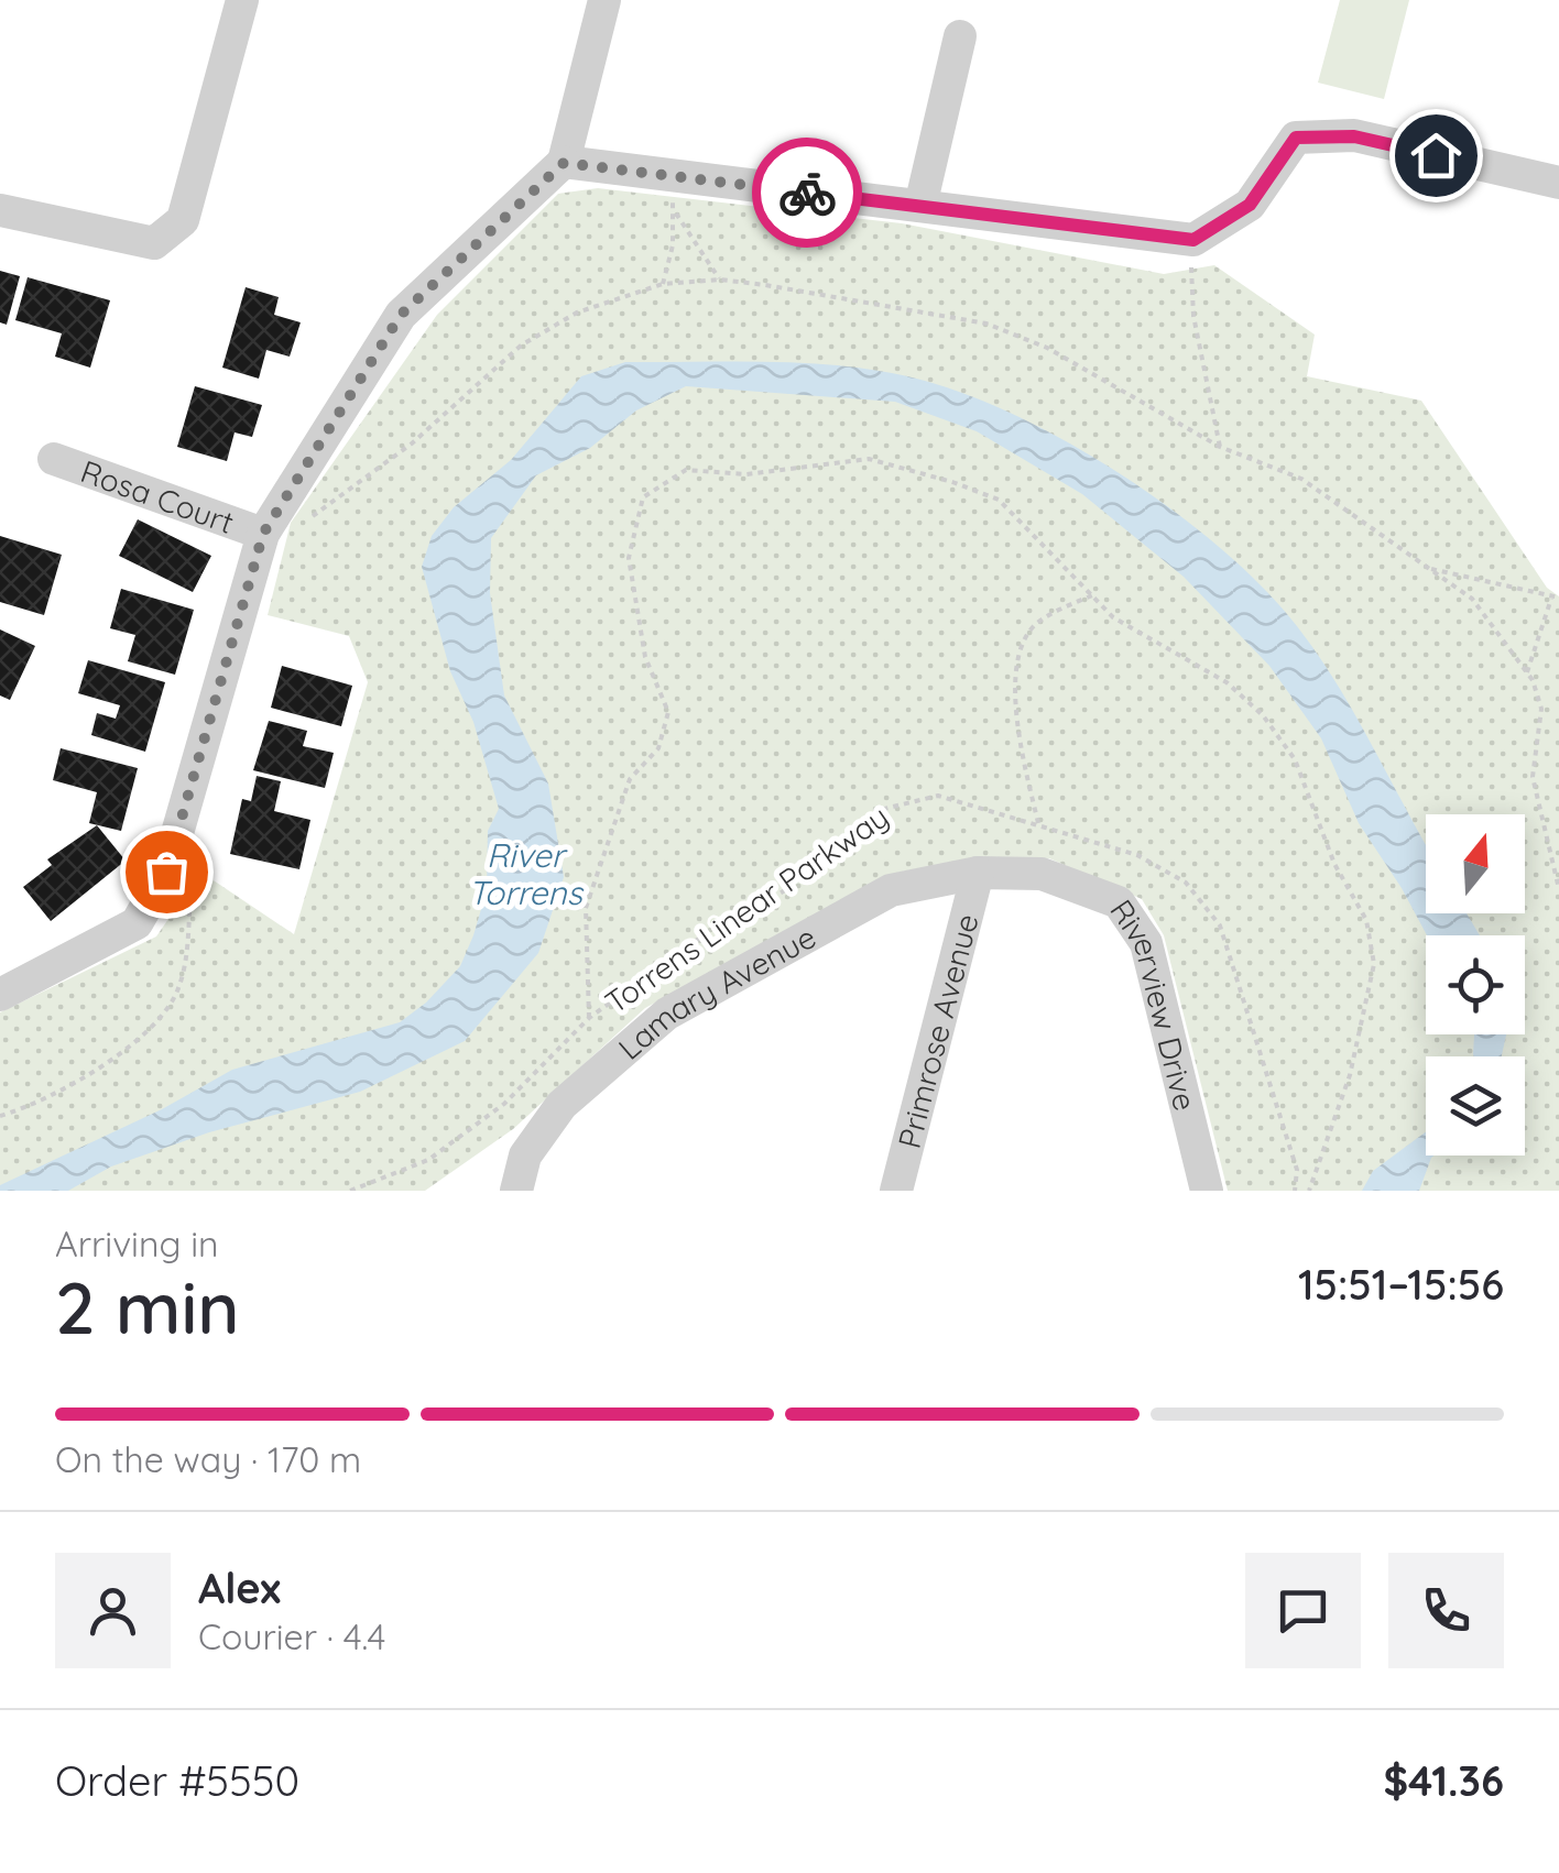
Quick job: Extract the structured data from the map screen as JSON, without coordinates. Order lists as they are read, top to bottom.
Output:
{
  "streets": {
    "street": [
      "Rosa Court",
      "Lamary Avenue",
      "Riverview Drive",
      "Primrose Avenue"
    ],
    "path": ["Torrens Linear Parkway"]
  },
  "crossings": [
    ["Lamary Avenue", "Riverview Drive"],
    ["Lamary Avenue", "Primrose Avenue"],
    ["Riverview Drive", "Primrose Avenue"]
  ],
  "water": ["River Torrens"],
  "north": "top",
  "page": {
    "heading": ["2 min", "Arriving in", "15:51–15:56"],
    "panel": [
      "Alex",
      "Courier · 4.4",
      "Order #5550",
      "$41.36"
    ],
    "bar": "On the way · 170 m"
  }
}
